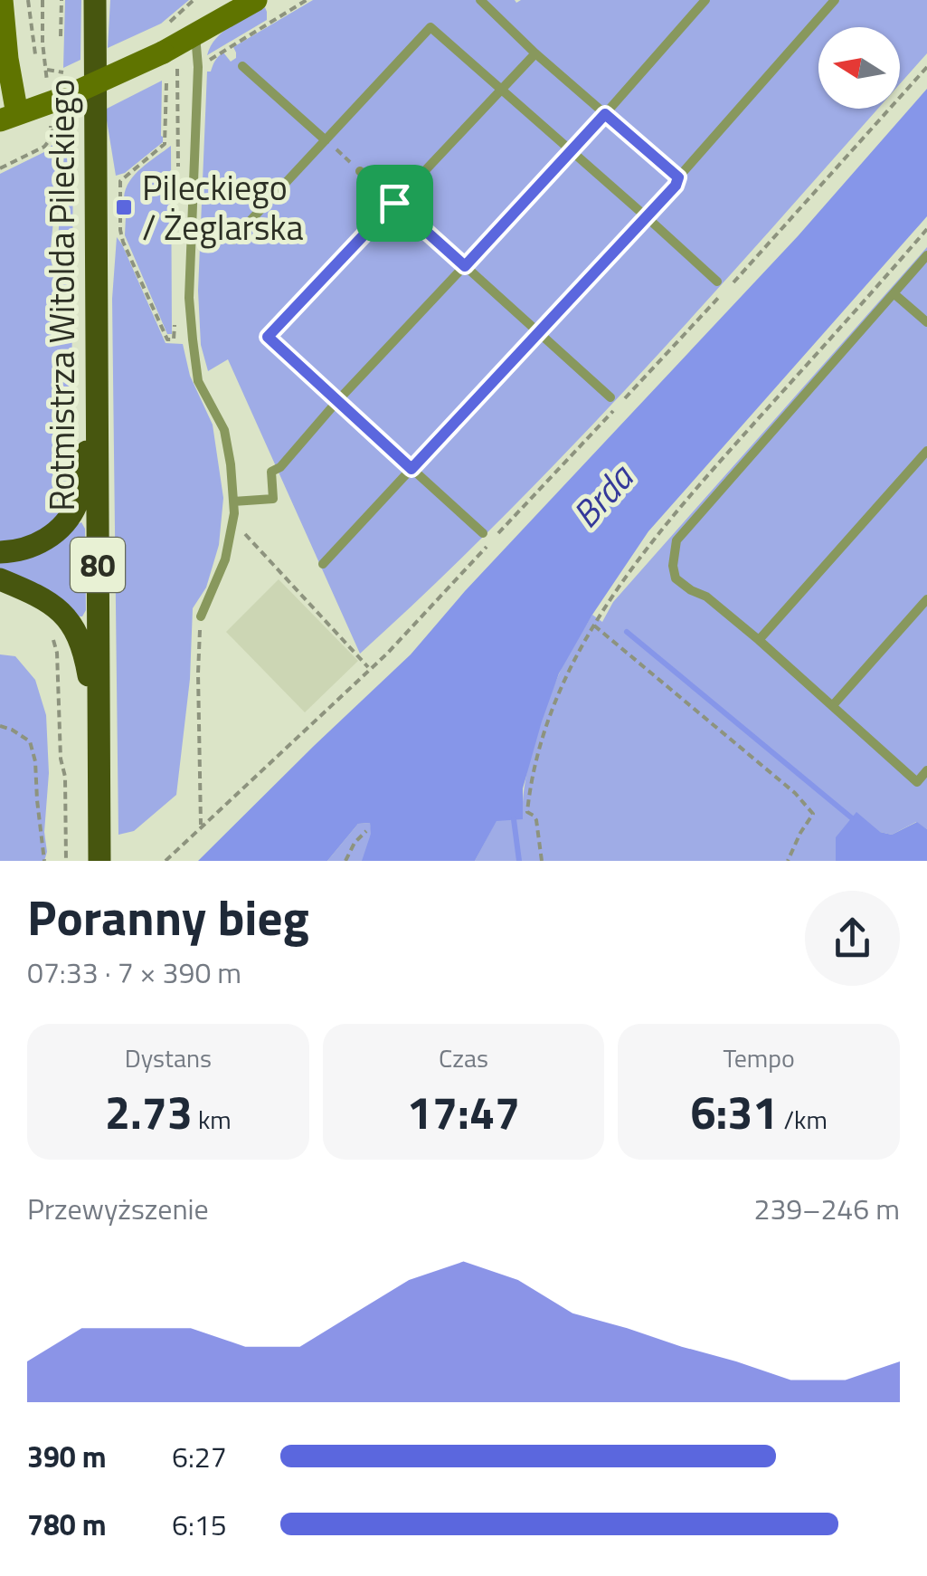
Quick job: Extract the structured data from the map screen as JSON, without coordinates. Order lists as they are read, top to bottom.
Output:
{
  "streets": {
    "main road": ["Rotmistrza Witolda Pileckiego", "80"]
  },
  "water": ["Brda"],
  "places": {
    "transit": ["Pileckiego / Żeglarska"]
  },
  "north": "left",
  "page": {
    "heading": ["Poranny bieg", "07:33 · 7 × 390 m"],
    "stats": [
      ["Dystans", "2.73 km"],
      ["Czas", "17:47"],
      ["Tempo", "6:31 /km"]
    ],
    "chart": ["Przewyższenie", "239–246 m"],
    "list": [
      {
        "name": "390 m",
        "note": "6:27"
      },
      {
        "name": "780 m",
        "note": "6:15"
      }
    ]
  }
}
